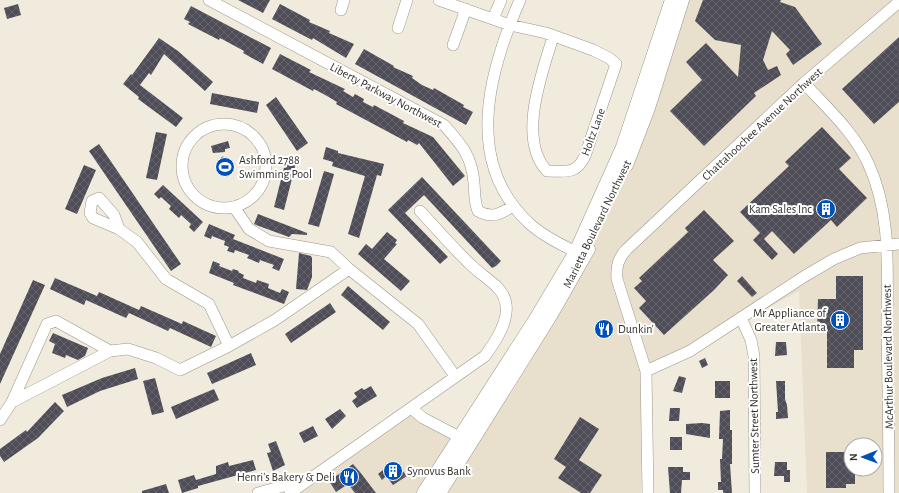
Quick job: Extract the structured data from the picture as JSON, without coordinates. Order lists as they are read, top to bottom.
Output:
{
  "streets": {
    "main road": ["Marietta Boulevard Northwest"],
    "street": [
      "Liberty Parkway Northwest",
      "Chattahoochee Avenue Northwest",
      "Holtz Lane",
      "McArthur Boulevard Northwest",
      "Sumter Street Northwest"
    ]
  },
  "crossings": [
    ["Chattahoochee Avenue Northwest", "McArthur Boulevard Northwest"]
  ],
  "places": {
    "sports": ["Ashford 2788 Swimming Pool"],
    "building": ["Kam Sales Inc", "Mr Appliance of Greater Atlanta", "Synovus Bank"],
    "restaurant": ["Dunkin'", "Henri's Bakery & Deli"]
  },
  "north": "left"
}
